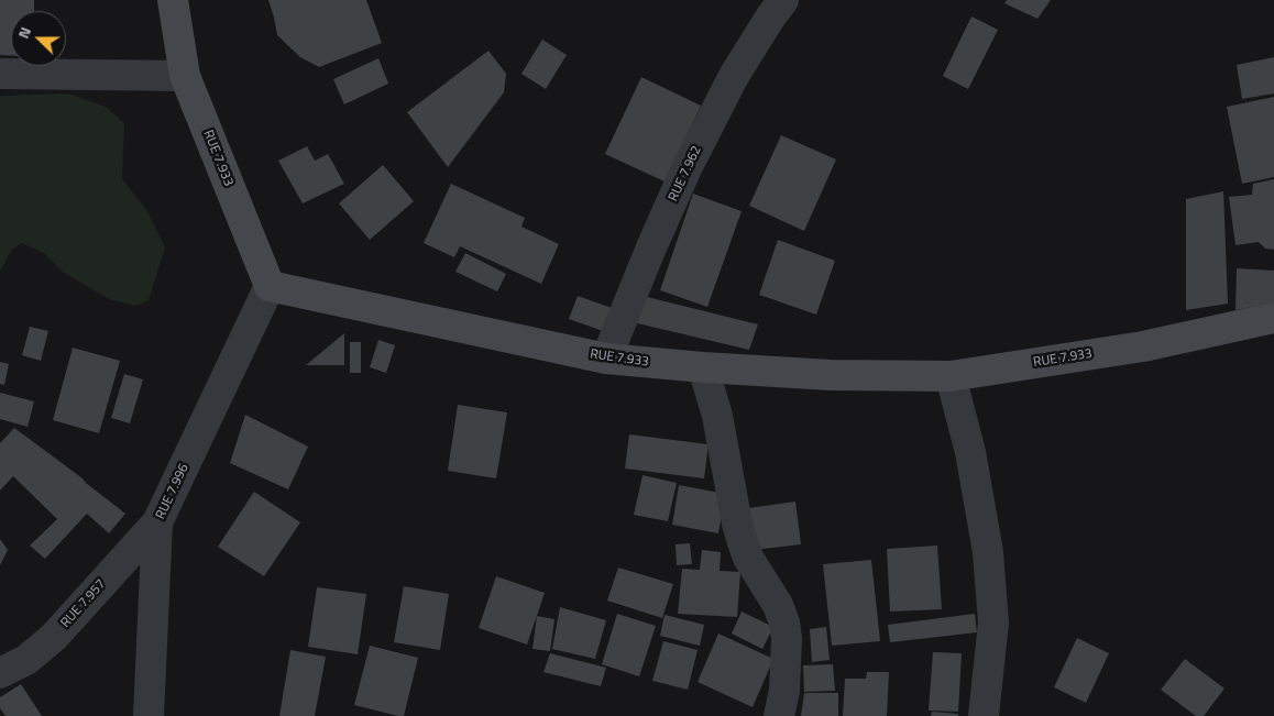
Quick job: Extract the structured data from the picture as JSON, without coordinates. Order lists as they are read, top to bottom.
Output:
{
  "streets": {
    "street": [
      "RUE 7.933",
      "RUE 7.962",
      "RUE 7.996",
      "RUE 7.957"
    ]
  },
  "crossings": [
    ["RUE 7.933", "RUE 7.962"],
    ["RUE 7.933", "RUE 7.996"],
    ["RUE 7.996", "RUE 7.957"]
  ],
  "north": "left"
}
